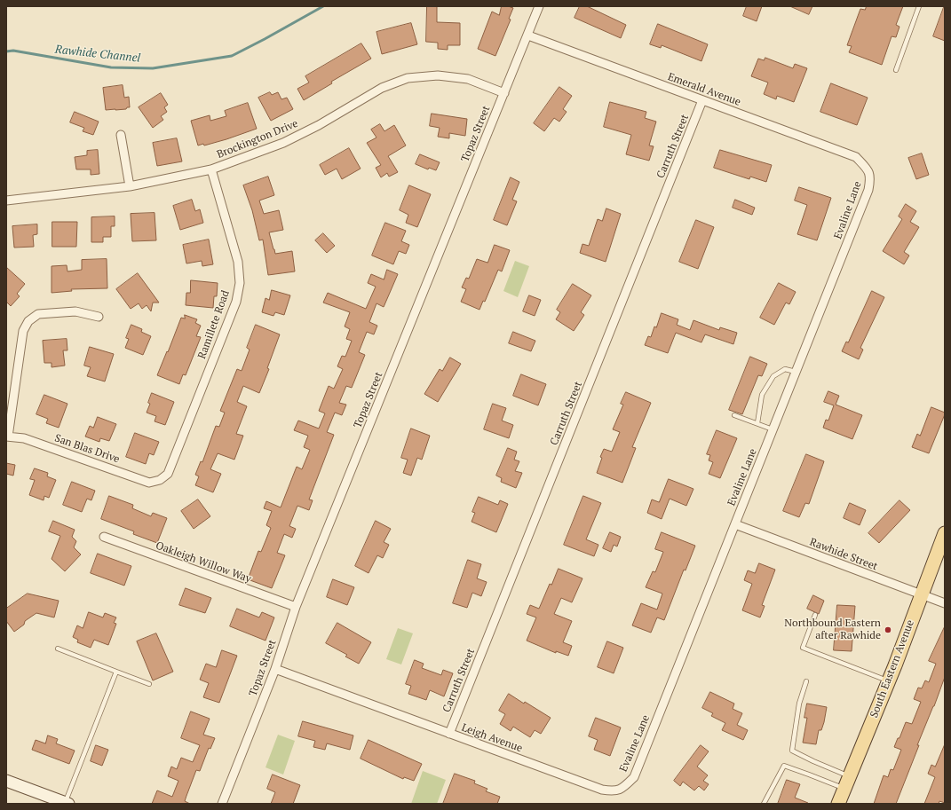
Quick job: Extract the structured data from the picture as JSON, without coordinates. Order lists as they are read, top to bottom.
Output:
{
  "streets": {
    "main road": ["South Eastern Avenue"],
    "street": [
      "Emerald Avenue",
      "Topaz Street",
      "Brockington Drive",
      "Carruth Street",
      "Evaline Lane",
      "Ramillete Road",
      "San Blas Drive",
      "Rawhide Street",
      "Oakleigh Willow Way",
      "Leigh Avenue"
    ]
  },
  "crossings": [
    ["Emerald Avenue", "Topaz Street"],
    ["Emerald Avenue", "Carruth Street"],
    ["Emerald Avenue", "Evaline Lane"],
    ["Topaz Street", "Brockington Drive"],
    ["Topaz Street", "Oakleigh Willow Way"],
    ["Topaz Street", "Leigh Avenue"],
    ["Brockington Drive", "Ramillete Road"],
    ["Carruth Street", "Leigh Avenue"],
    ["Evaline Lane", "Rawhide Street"],
    ["Evaline Lane", "Leigh Avenue"],
    ["Ramillete Road", "San Blas Drive"],
    ["Rawhide Street", "South Eastern Avenue"]
  ],
  "water": ["Rawhide Channel"],
  "places": ["Northbound Eastern after Rawhide"]
}
